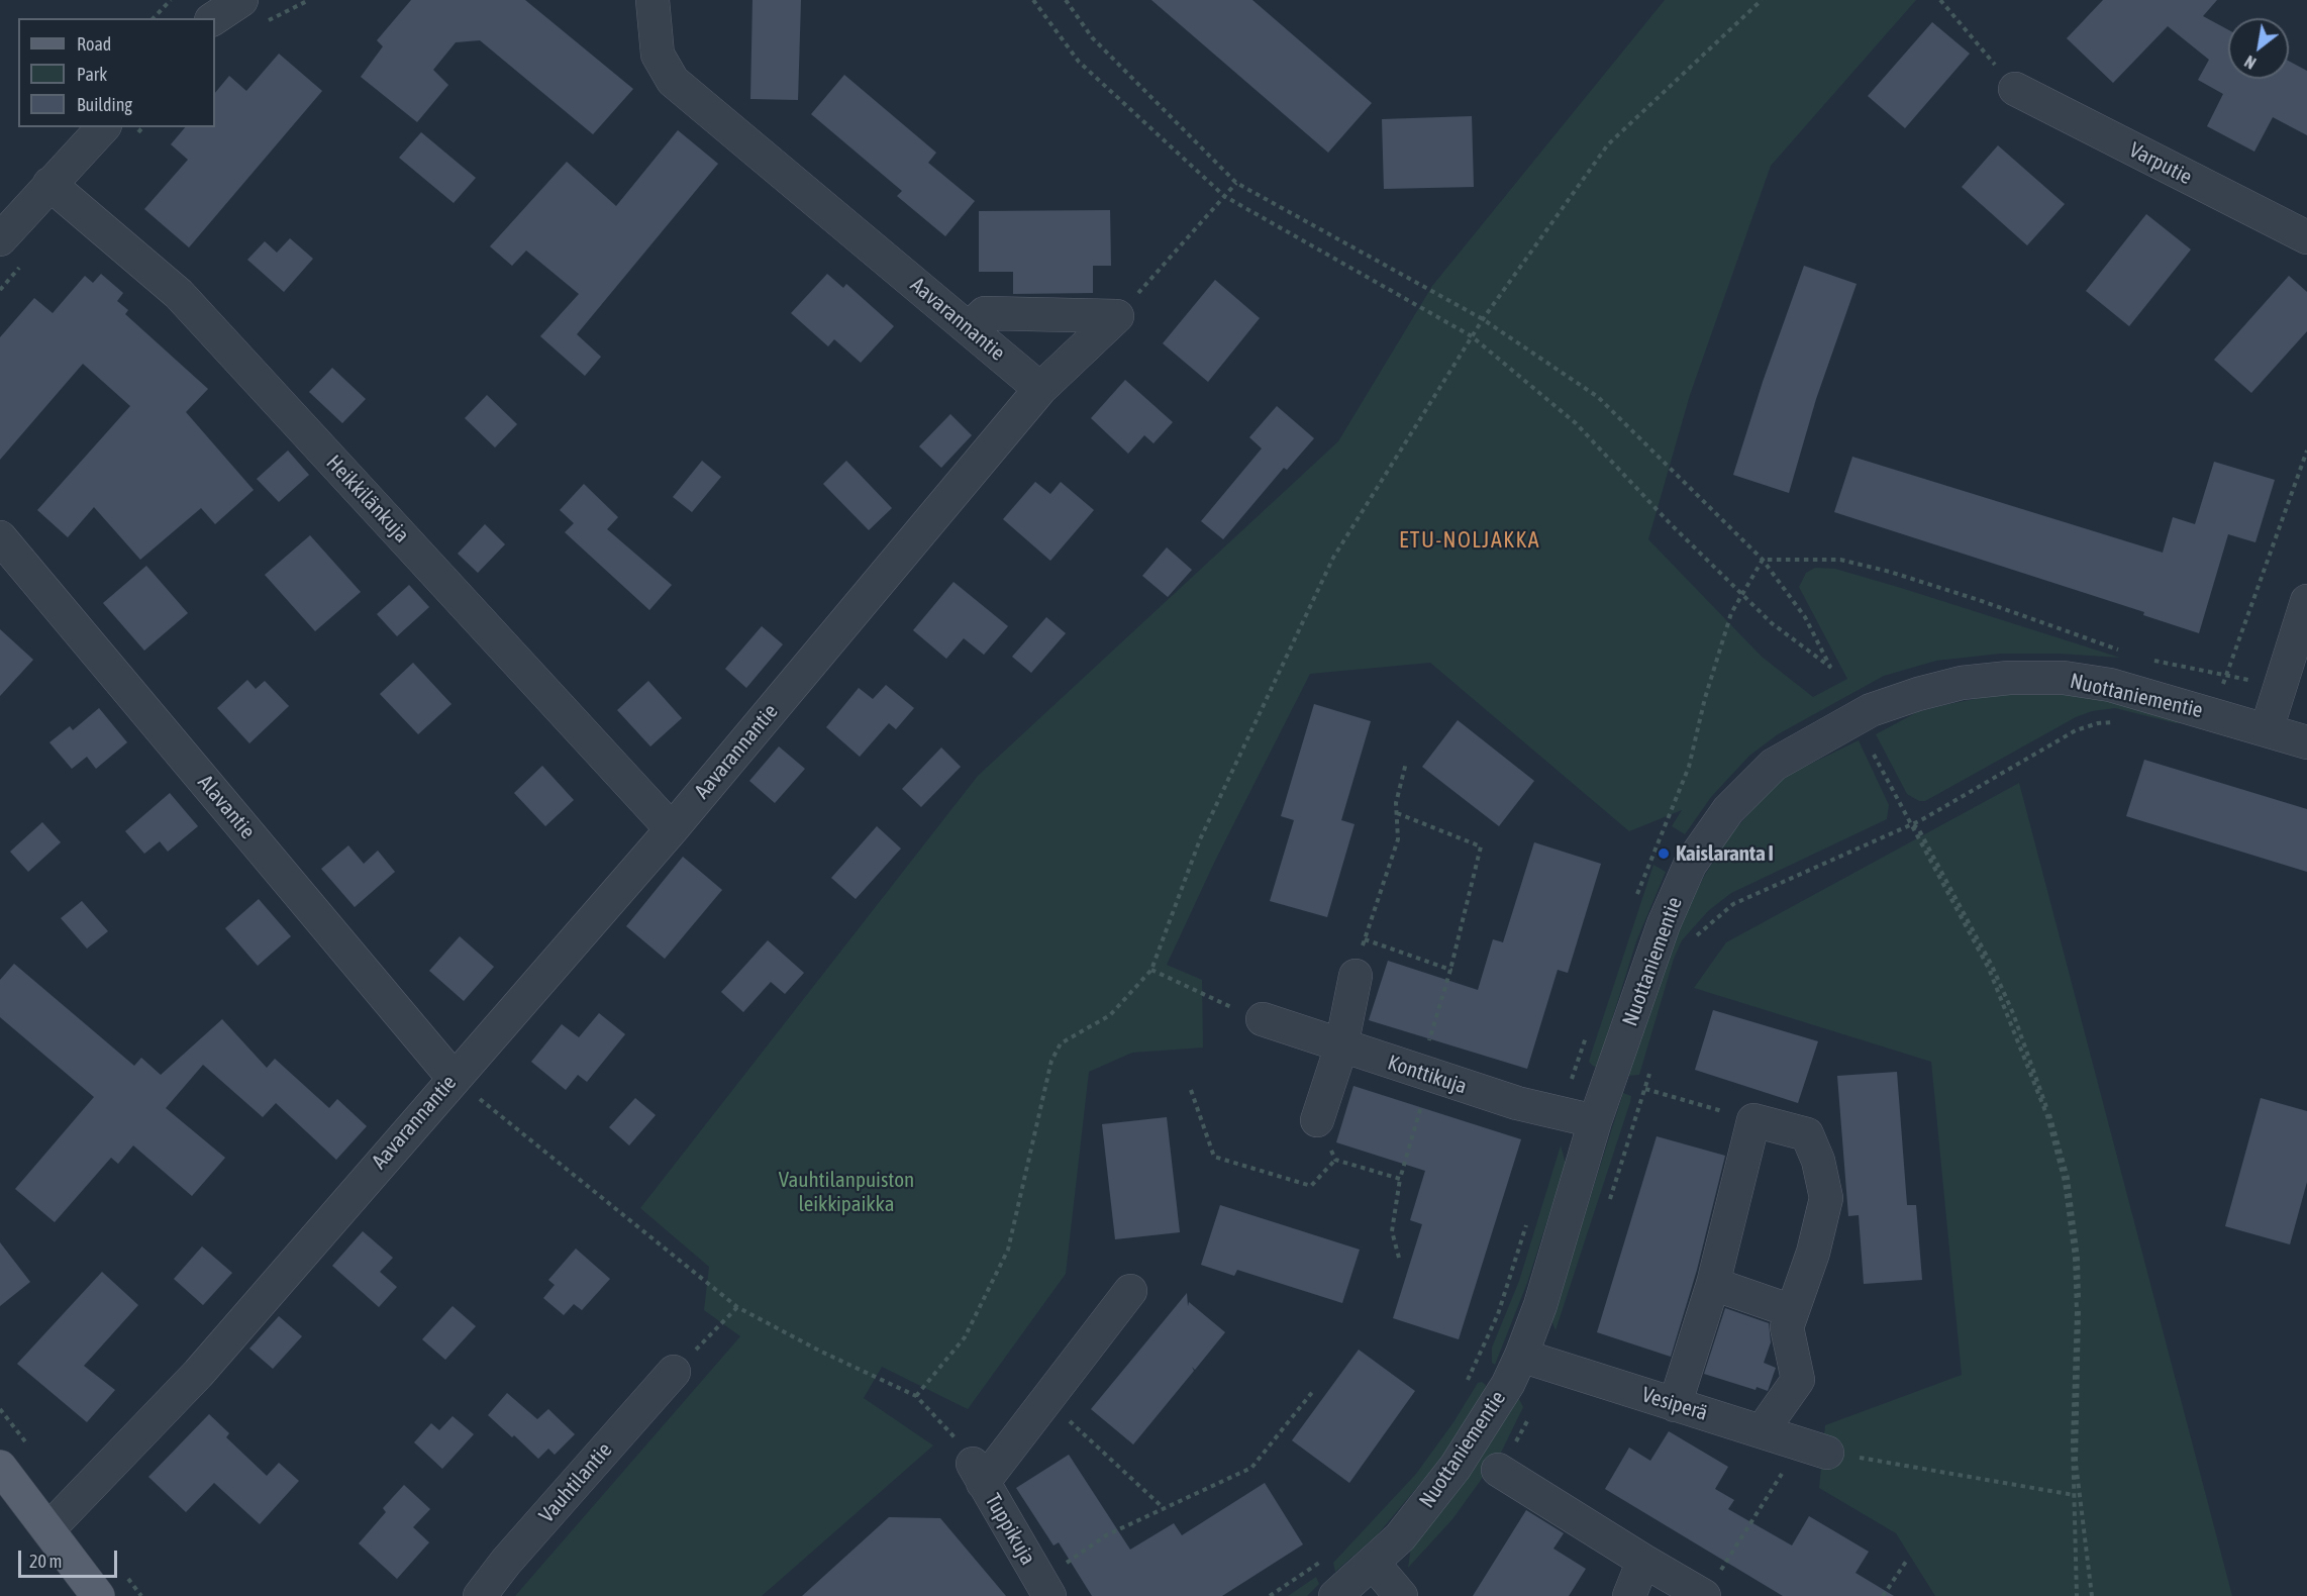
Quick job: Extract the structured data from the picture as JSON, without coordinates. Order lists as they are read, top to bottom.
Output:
{
  "streets": {
    "street": [
      "Varputie",
      "Aavarannantie",
      "Heikkilänkuja",
      "Nuottaniementie",
      "Alavantie",
      "Konttikuja",
      "Vesiperä",
      "Vauhtilantie",
      "Tuppikuja"
    ]
  },
  "crossings": [
    ["Aavarannantie", "Heikkilänkuja"],
    ["Aavarannantie", "Alavantie"],
    ["Nuottaniementie", "Konttikuja"],
    ["Nuottaniementie", "Vesiperä"]
  ],
  "districts": ["ETU-NOLJAKKA"],
  "parks": ["Vauhtilanpuiston leikkipaikka"],
  "places": ["Kaislaranta I"],
  "legend": ["Road", "Park", "Building"],
  "scale_bar": "20 m",
  "north": "bottom left"
}
